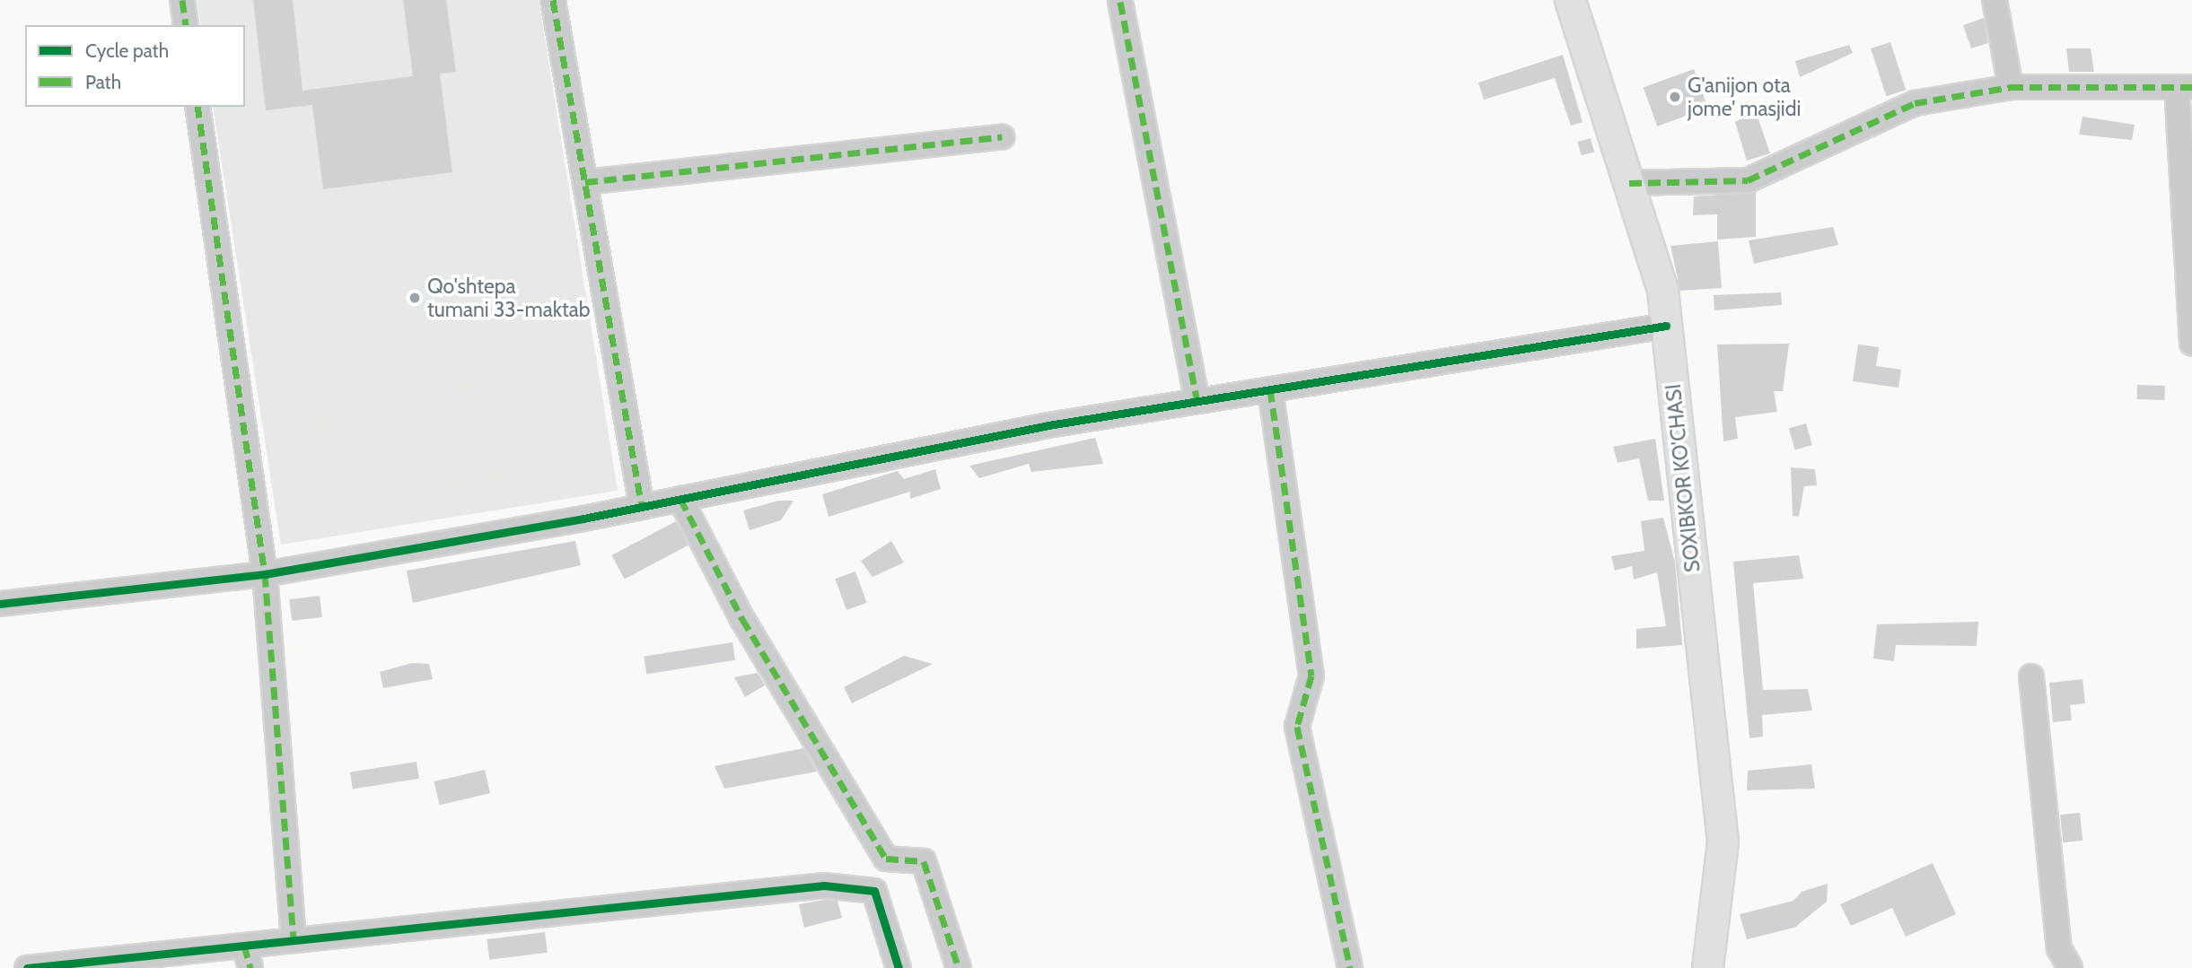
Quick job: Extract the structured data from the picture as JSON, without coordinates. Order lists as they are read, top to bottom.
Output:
{
  "streets": {
    "main road": ["SOXIBKOR KO'CHASI"]
  },
  "places": ["G'anijon ota jome' masjidi", "Qo'shtepa tumani 33-maktab"],
  "legend": ["Cycle path", "Path"]
}
